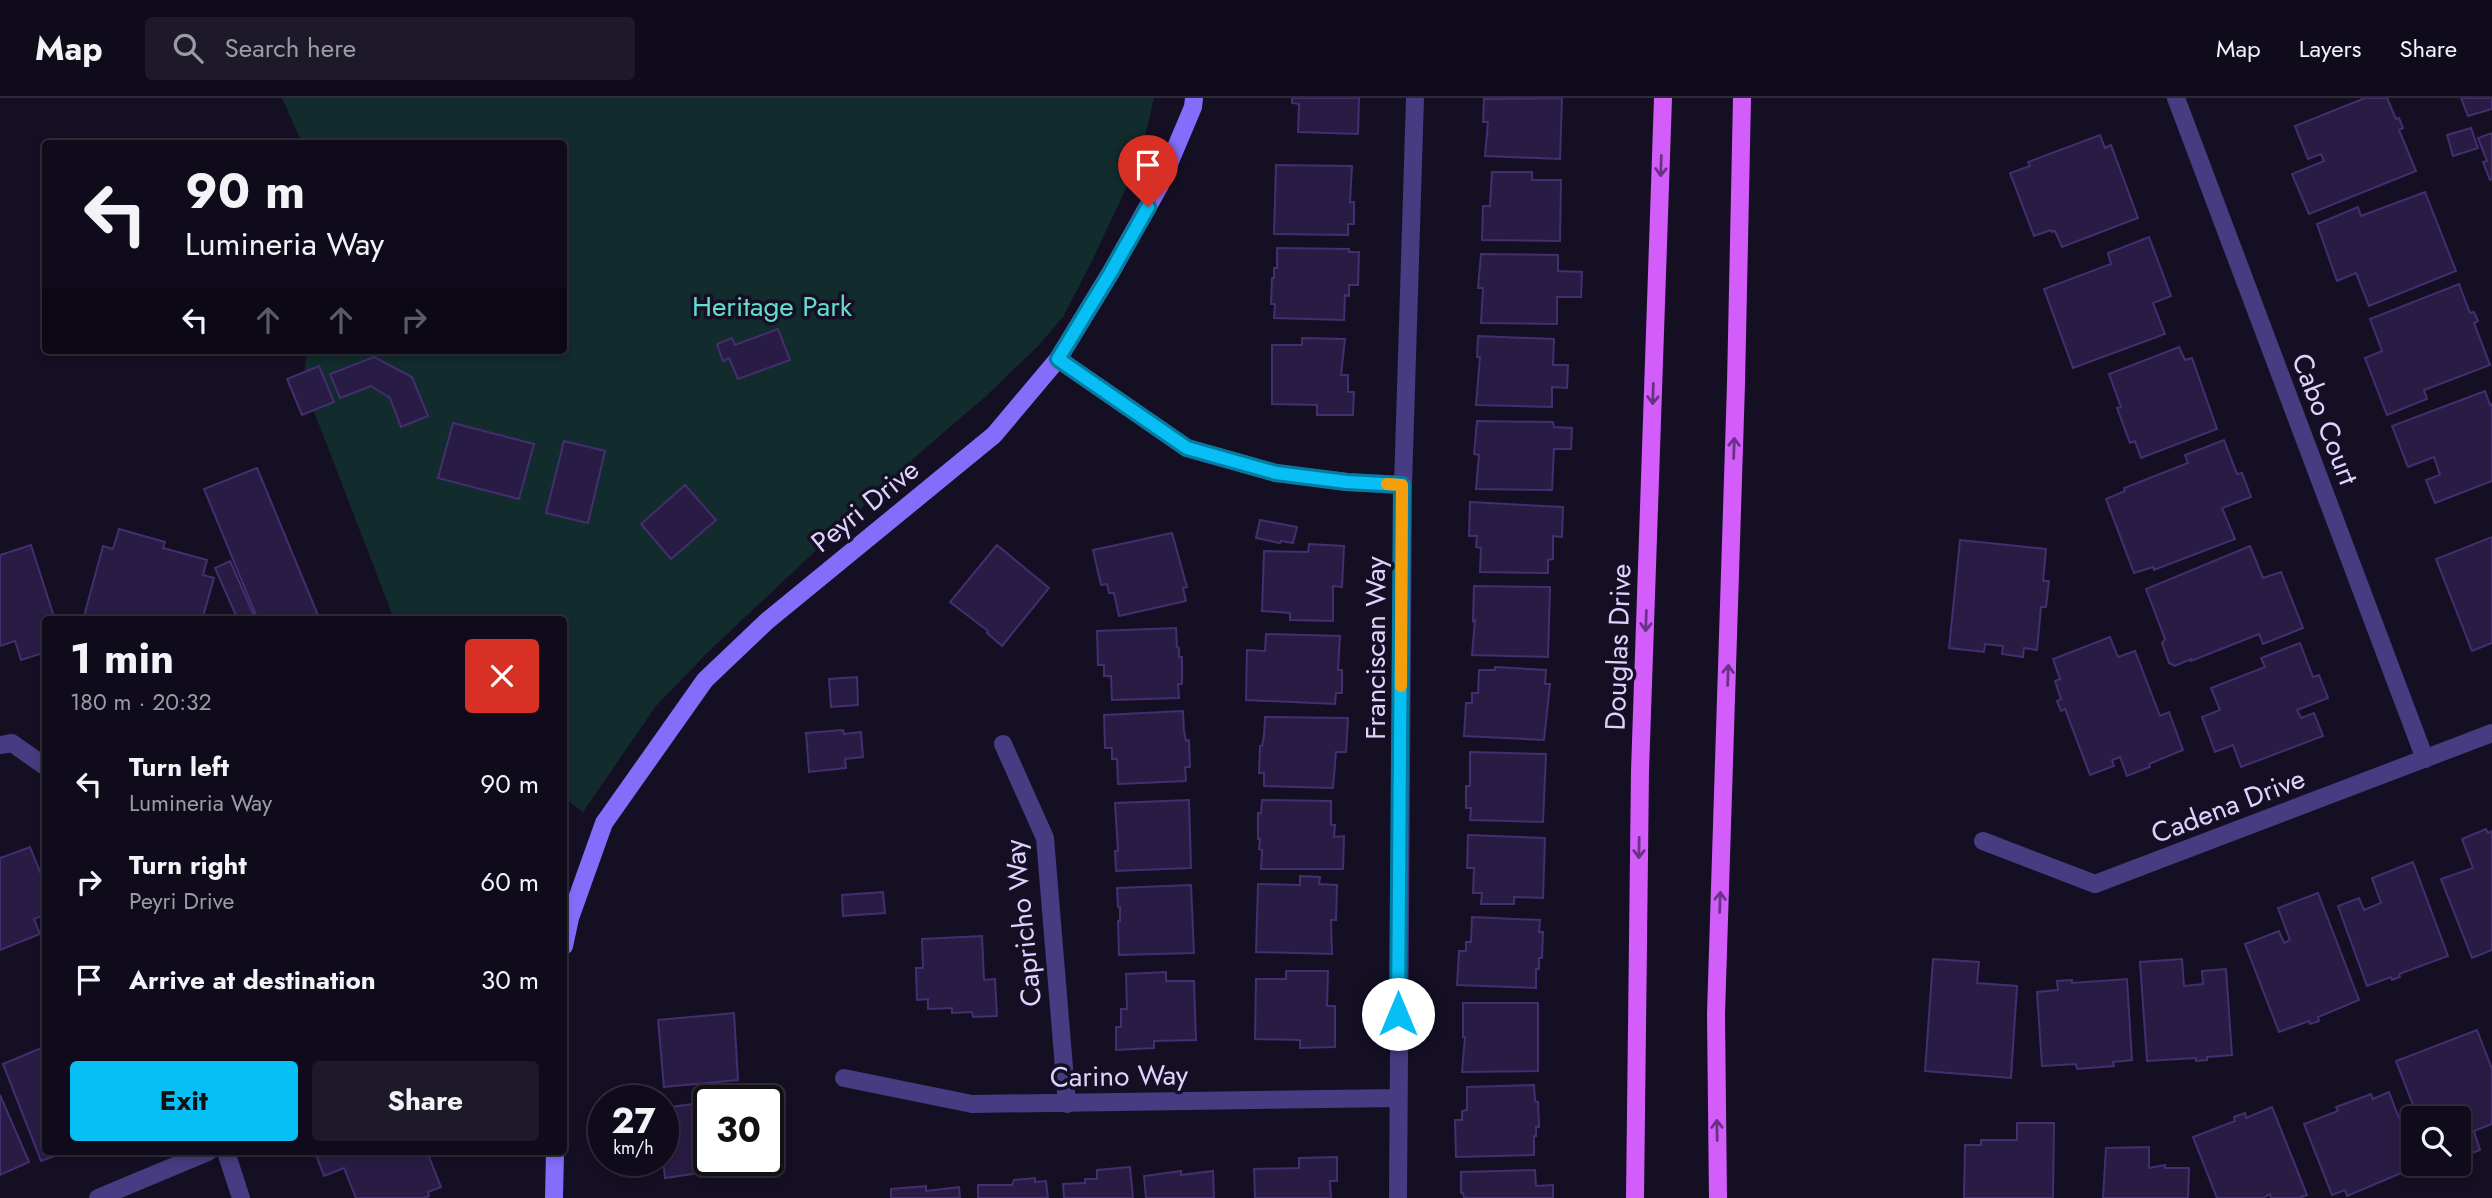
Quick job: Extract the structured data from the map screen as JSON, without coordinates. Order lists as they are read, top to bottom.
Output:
{
  "streets": {
    "main road": ["Douglas Drive"],
    "street": [
      "Cabo Court",
      "Peyri Drive",
      "Franciscan Way",
      "Cadena Drive",
      "Capricho Way",
      "Carino Way"
    ]
  },
  "crossings": [
    ["Cabo Court", "Cadena Drive"],
    ["Franciscan Way", "Carino Way"],
    ["Capricho Way", "Carino Way"]
  ],
  "parks": ["Heritage Park"],
  "page": {
    "header": "Map",
    "search": "Search here",
    "nav": ["Map", "Layers", "Share"],
    "turn": ["90 m", "Lumineria Way"],
    "heading": ["1 min", "180 m · 20:32"],
    "list": [
      {
        "name": "Turn left",
        "note": "Lumineria Way",
        "value": "90 m"
      },
      {
        "name": "Turn right",
        "note": "Peyri Drive",
        "value": "60 m"
      },
      {
        "name": "Arrive at destination",
        "value": "30 m"
      }
    ],
    "buttons": ["Exit", "Share"],
    "speed": "27 km/h",
    "limit": "30"
  }
}
